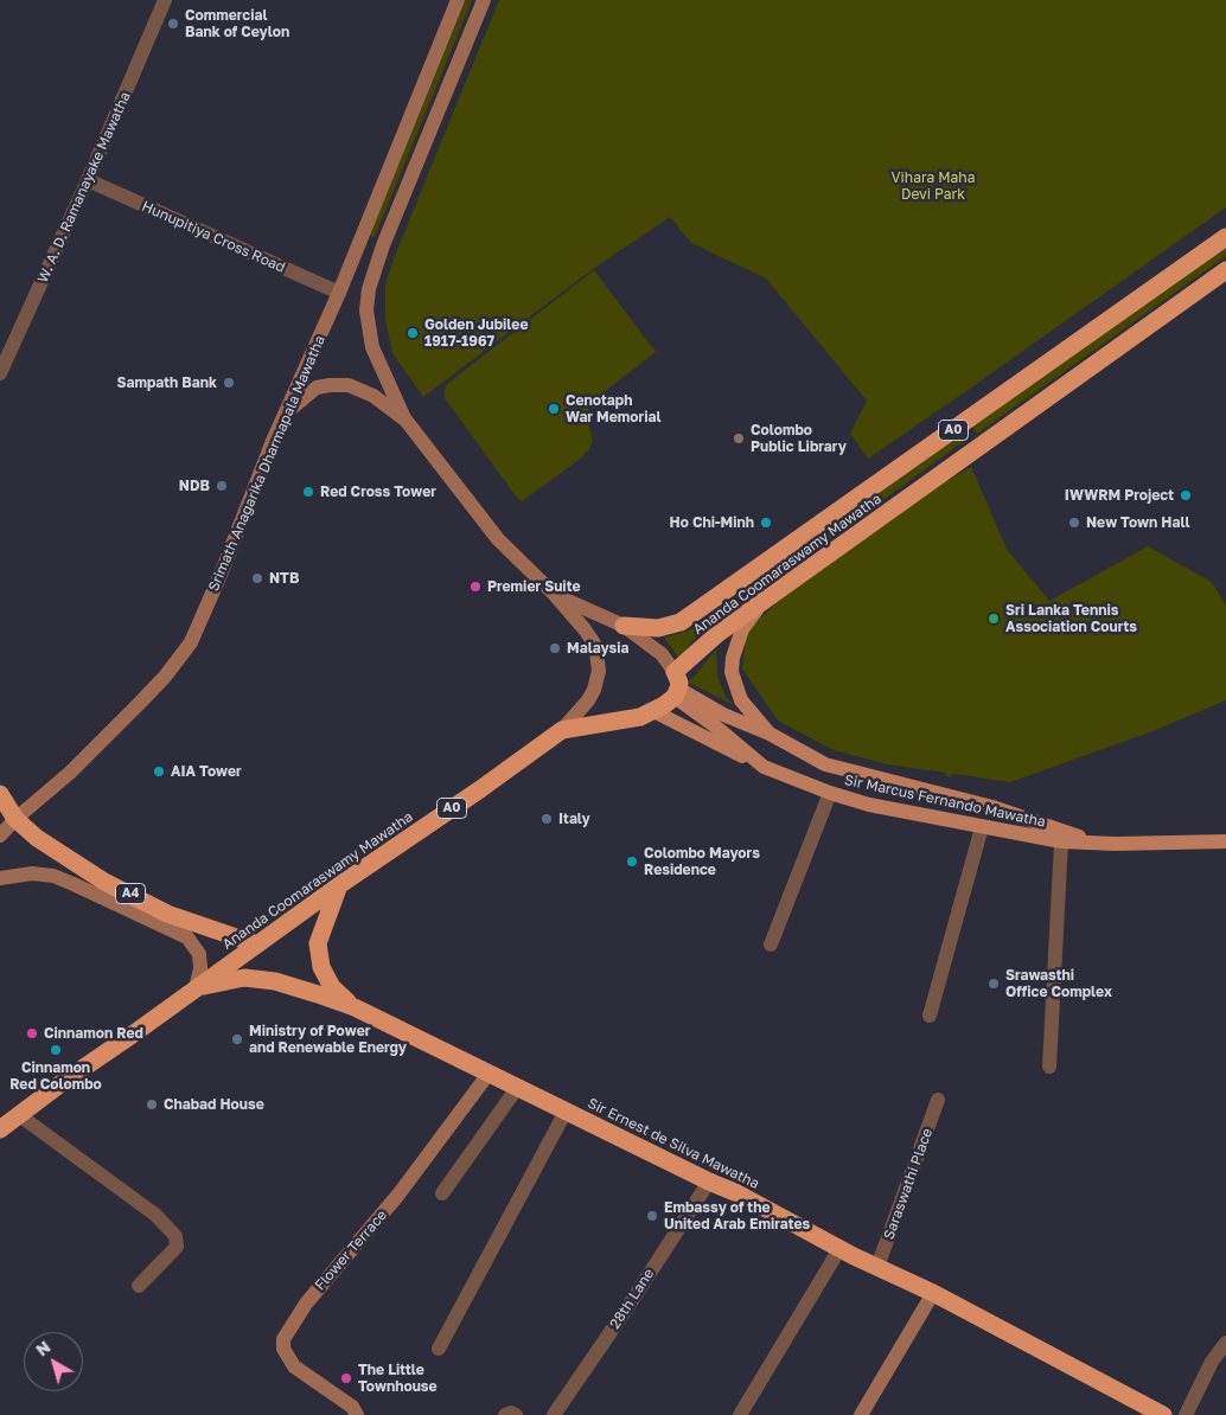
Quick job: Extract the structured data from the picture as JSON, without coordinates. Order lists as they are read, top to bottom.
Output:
{
  "streets": {
    "highway": [
      "A0",
      "Ananda Coomaraswamy Mawatha",
      "A4",
      "Sir Ernest de Silva Mawatha"
    ],
    "main road": ["Srimath Anagarika Dharmapala Mawatha", "Sir Marcus Fernando Mawatha", "Flower Terrace"],
    "street": [
      "W. A. D. Ramanayake Mawatha",
      "Hunupitiya Cross Road",
      "Saraswathi Place",
      "28th Lane"
    ]
  },
  "crossings": [
    ["W. A. D. Ramanayake Mawatha", "Hunupitiya Cross Road"],
    ["Hunupitiya Cross Road", "Srimath Anagarika Dharmapala Mawatha"],
    ["Srimath Anagarika Dharmapala Mawatha", "A4"],
    ["Ananda Coomaraswamy Mawatha", "Sir Marcus Fernando Mawatha"],
    ["Ananda Coomaraswamy Mawatha", "A4"],
    ["Ananda Coomaraswamy Mawatha", "Sir Ernest de Silva Mawatha"],
    ["Sir Ernest de Silva Mawatha", "Saraswathi Place"],
    ["Sir Ernest de Silva Mawatha", "Flower Terrace"],
    ["Sir Ernest de Silva Mawatha", "28th Lane"]
  ],
  "parks": ["Vihara Maha Devi Park"],
  "places": [
    "Commercial Bank of Ceylon",
    "Golden Jubilee 1917-1967",
    "Sampath Bank",
    "Cenotaph War Memorial",
    "Colombo Public Library",
    "NDB",
    "Red Cross Tower",
    "IWWRM Project",
    "Ho Chi-Minh",
    "New Town Hall",
    "NTB",
    "Premier Suite",
    "Sri Lanka Tennis Association Courts",
    "Malaysia",
    "AIA Tower",
    "Italy",
    "Colombo Mayors Residence",
    "Srawasthi Office Complex",
    "Cinnamon Red",
    "Ministry of Power and Renewable Energy",
    "Cinnamon Red Colombo",
    "Chabad House",
    "Embassy of the United Arab Emirates",
    "The Little Townhouse"
  ],
  "north": "top left"
}
